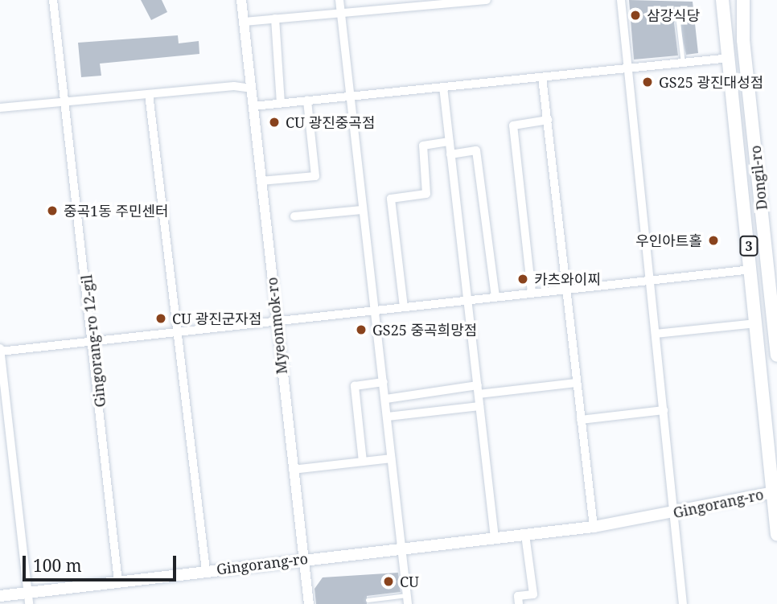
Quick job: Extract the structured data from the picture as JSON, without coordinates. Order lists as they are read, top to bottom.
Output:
{
  "streets": {
    "main road": ["Dongil-ro", "3", "Gingorang-ro"],
    "street": ["Myeonmok-ro", "Gingorang-ro 12-gil"]
  },
  "crossings": [
    ["Dongil-ro", "Gingorang-ro"],
    ["Myeonmok-ro", "Gingorang-ro"],
    ["Gingorang-ro 12-gil", "Gingorang-ro"]
  ],
  "places": [
    "삼강식당",
    "GS25 광진대성점",
    "CU 광진중곡점",
    "중곡1동 주민센터",
    "우인아트홀",
    "카츠와이찌",
    "CU 광진군자점",
    "GS25 중곡희망점",
    "CU"
  ],
  "scale_bar": "100 m"
}
